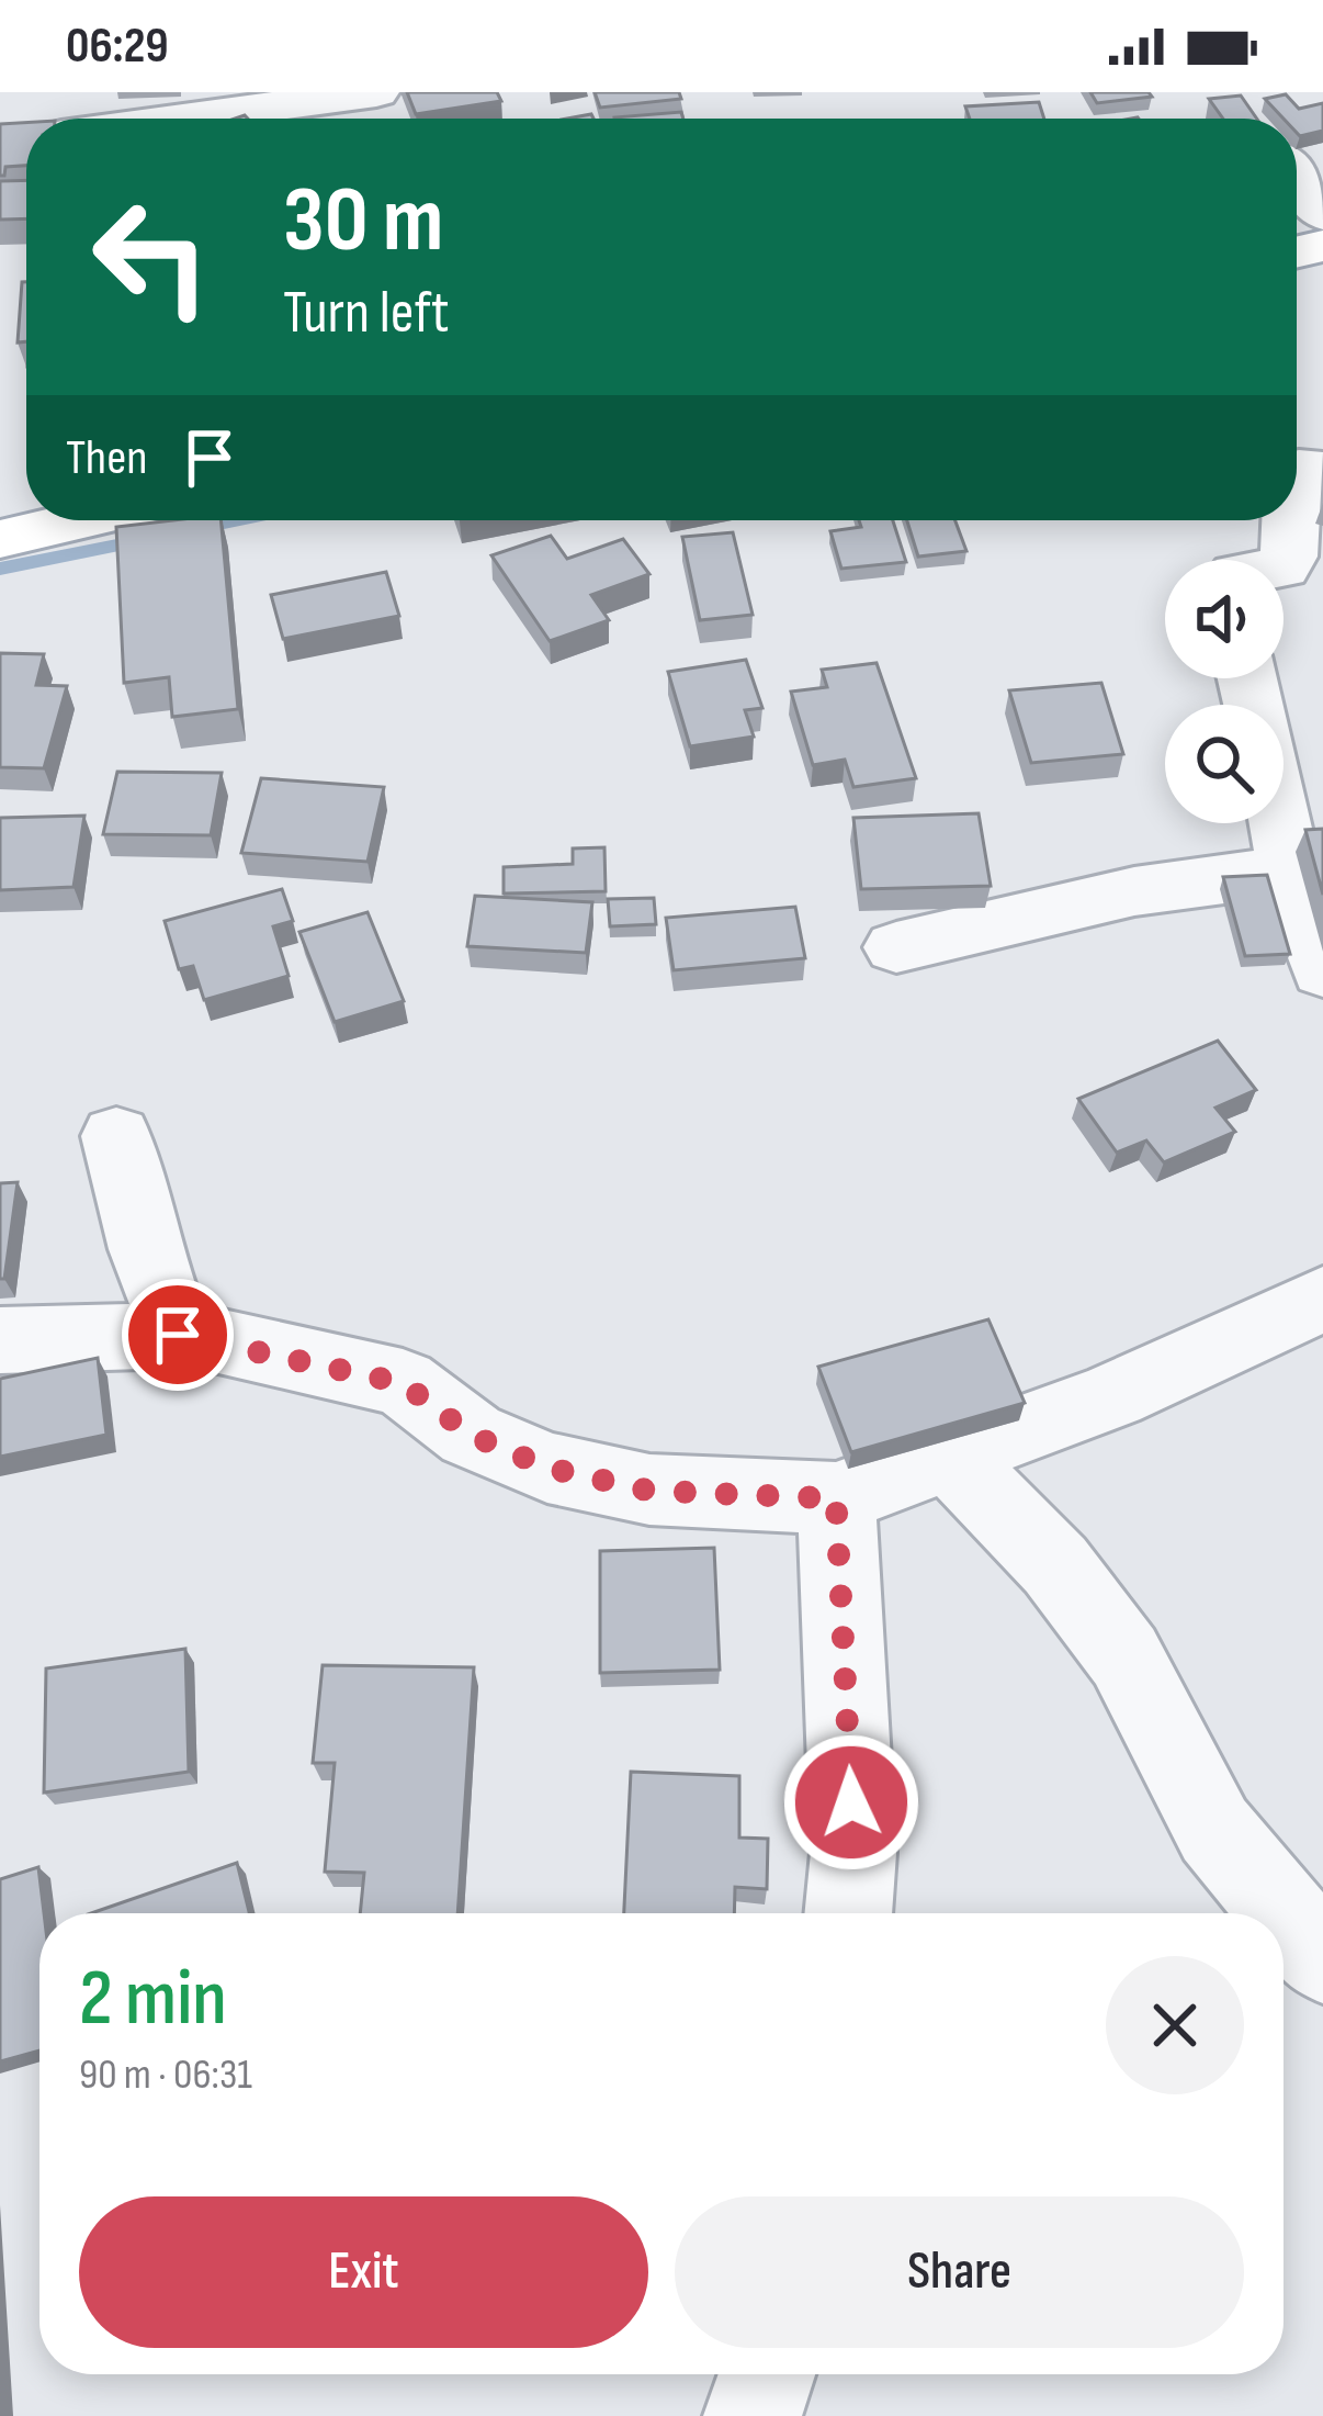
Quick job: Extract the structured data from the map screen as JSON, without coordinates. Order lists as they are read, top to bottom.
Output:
{
  "page": {
    "status": "06:29",
    "turn": ["30 m", "Turn left"],
    "then": "Then",
    "heading": ["2 min", "90 m · 06:31"],
    "buttons": ["Exit", "Share"]
  }
}
